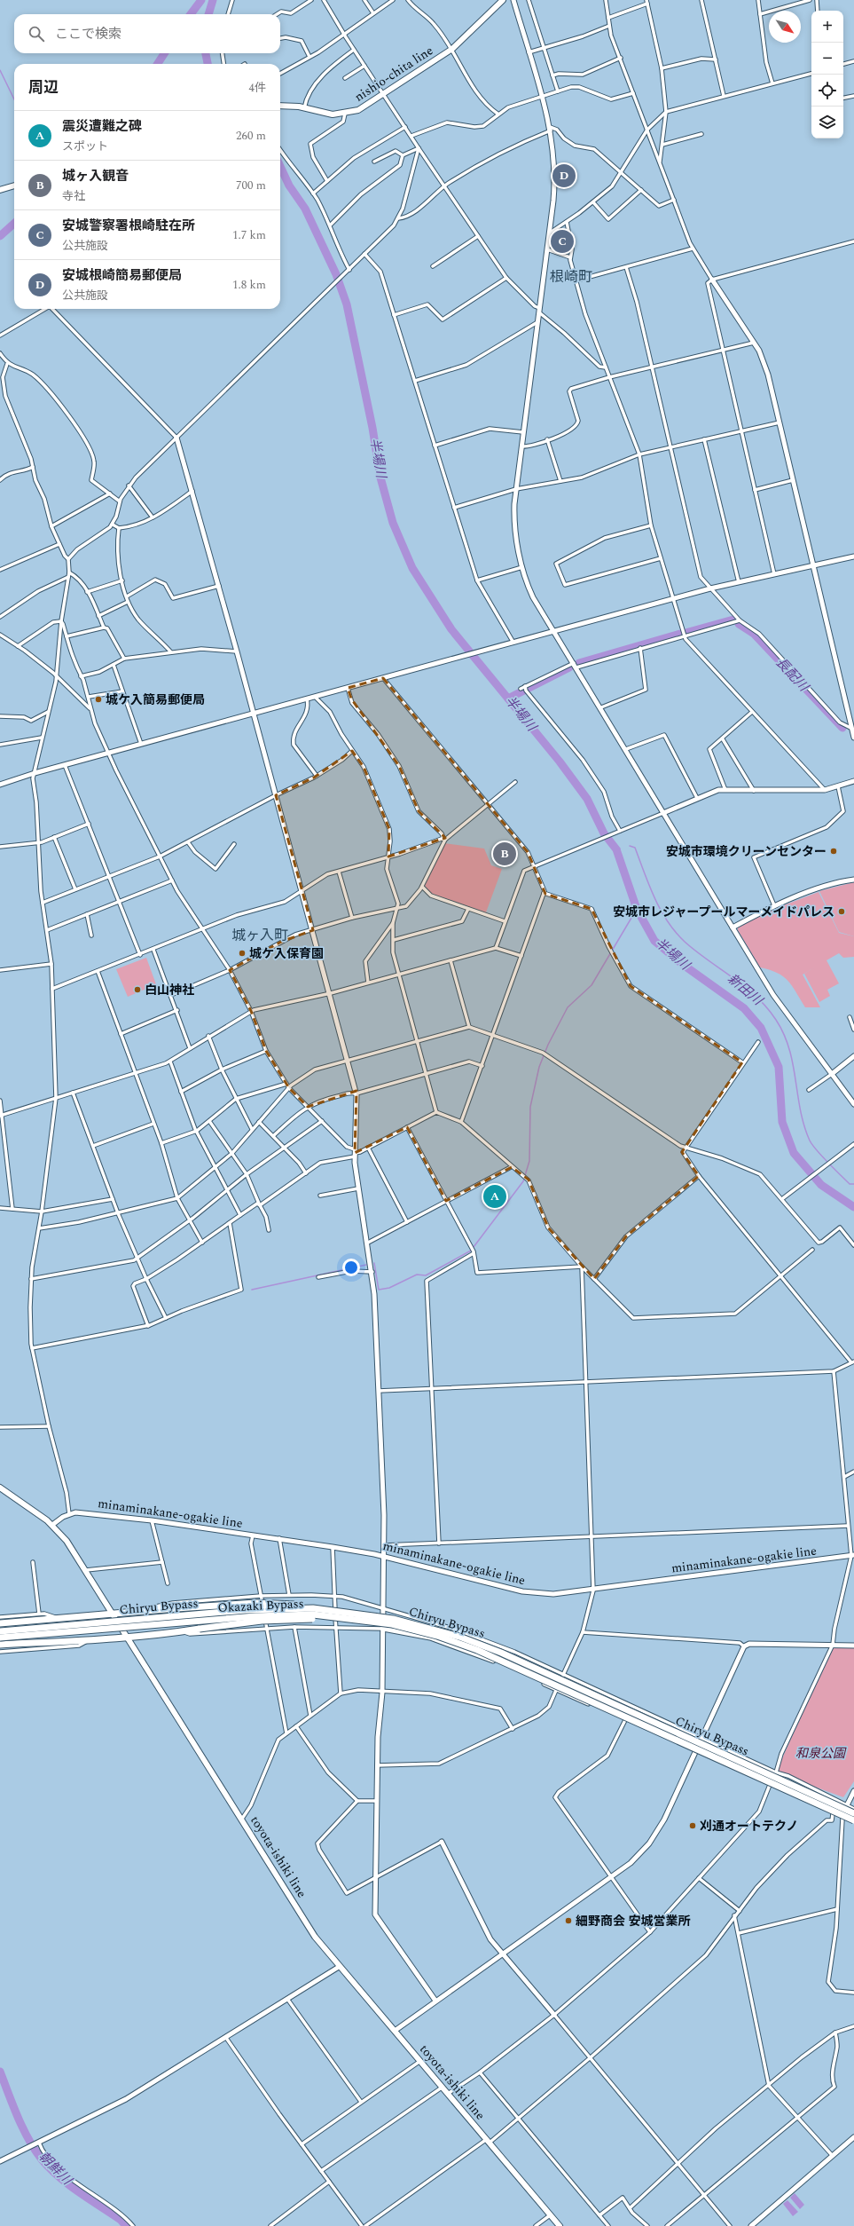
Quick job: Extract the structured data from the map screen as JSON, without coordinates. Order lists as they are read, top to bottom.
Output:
{
  "streets": {
    "highway": ["Okazaki Bypass", "Chiryu Bypass"],
    "main road": ["nishio-chita line", "toyota-ishiki line"],
    "street": ["minaminakane-ogakie line"]
  },
  "crossings": [
    ["Okazaki Bypass", "Chiryu Bypass"]
  ],
  "districts": ["根崎町", "城ヶ入町"],
  "water": [
    "半場川",
    "長配川",
    "新田川",
    "朝鮮川"
  ],
  "parks": ["和泉公園"],
  "places": [
    "城ケ入簡易郵便局",
    "安城市環境クリーンセンター",
    "安城市レジャープールマーメイドパレス",
    "城ケ入保育園",
    "白山神社",
    "刈通オートテクノ",
    "細野商会 安城営業所"
  ],
  "north": "bottom right",
  "page": {
    "map_buttons": ["+", "−"],
    "search": "ここで検索",
    "heading": ["周辺", "4件"],
    "list": [
      {
        "mark": "A",
        "name": "震災遭難之碑",
        "note": "スポット",
        "value": "260 m"
      },
      {
        "mark": "B",
        "name": "城ヶ入観音",
        "note": "寺社",
        "value": "700 m"
      },
      {
        "mark": "C",
        "name": "安城警察署根崎駐在所",
        "note": "公共施設",
        "value": "1.7 km"
      },
      {
        "mark": "D",
        "name": "安城根崎簡易郵便局",
        "note": "公共施設",
        "value": "1.8 km"
      }
    ],
    "pins": [
      "D",
      "C",
      "B",
      "A"
    ]
  }
}
